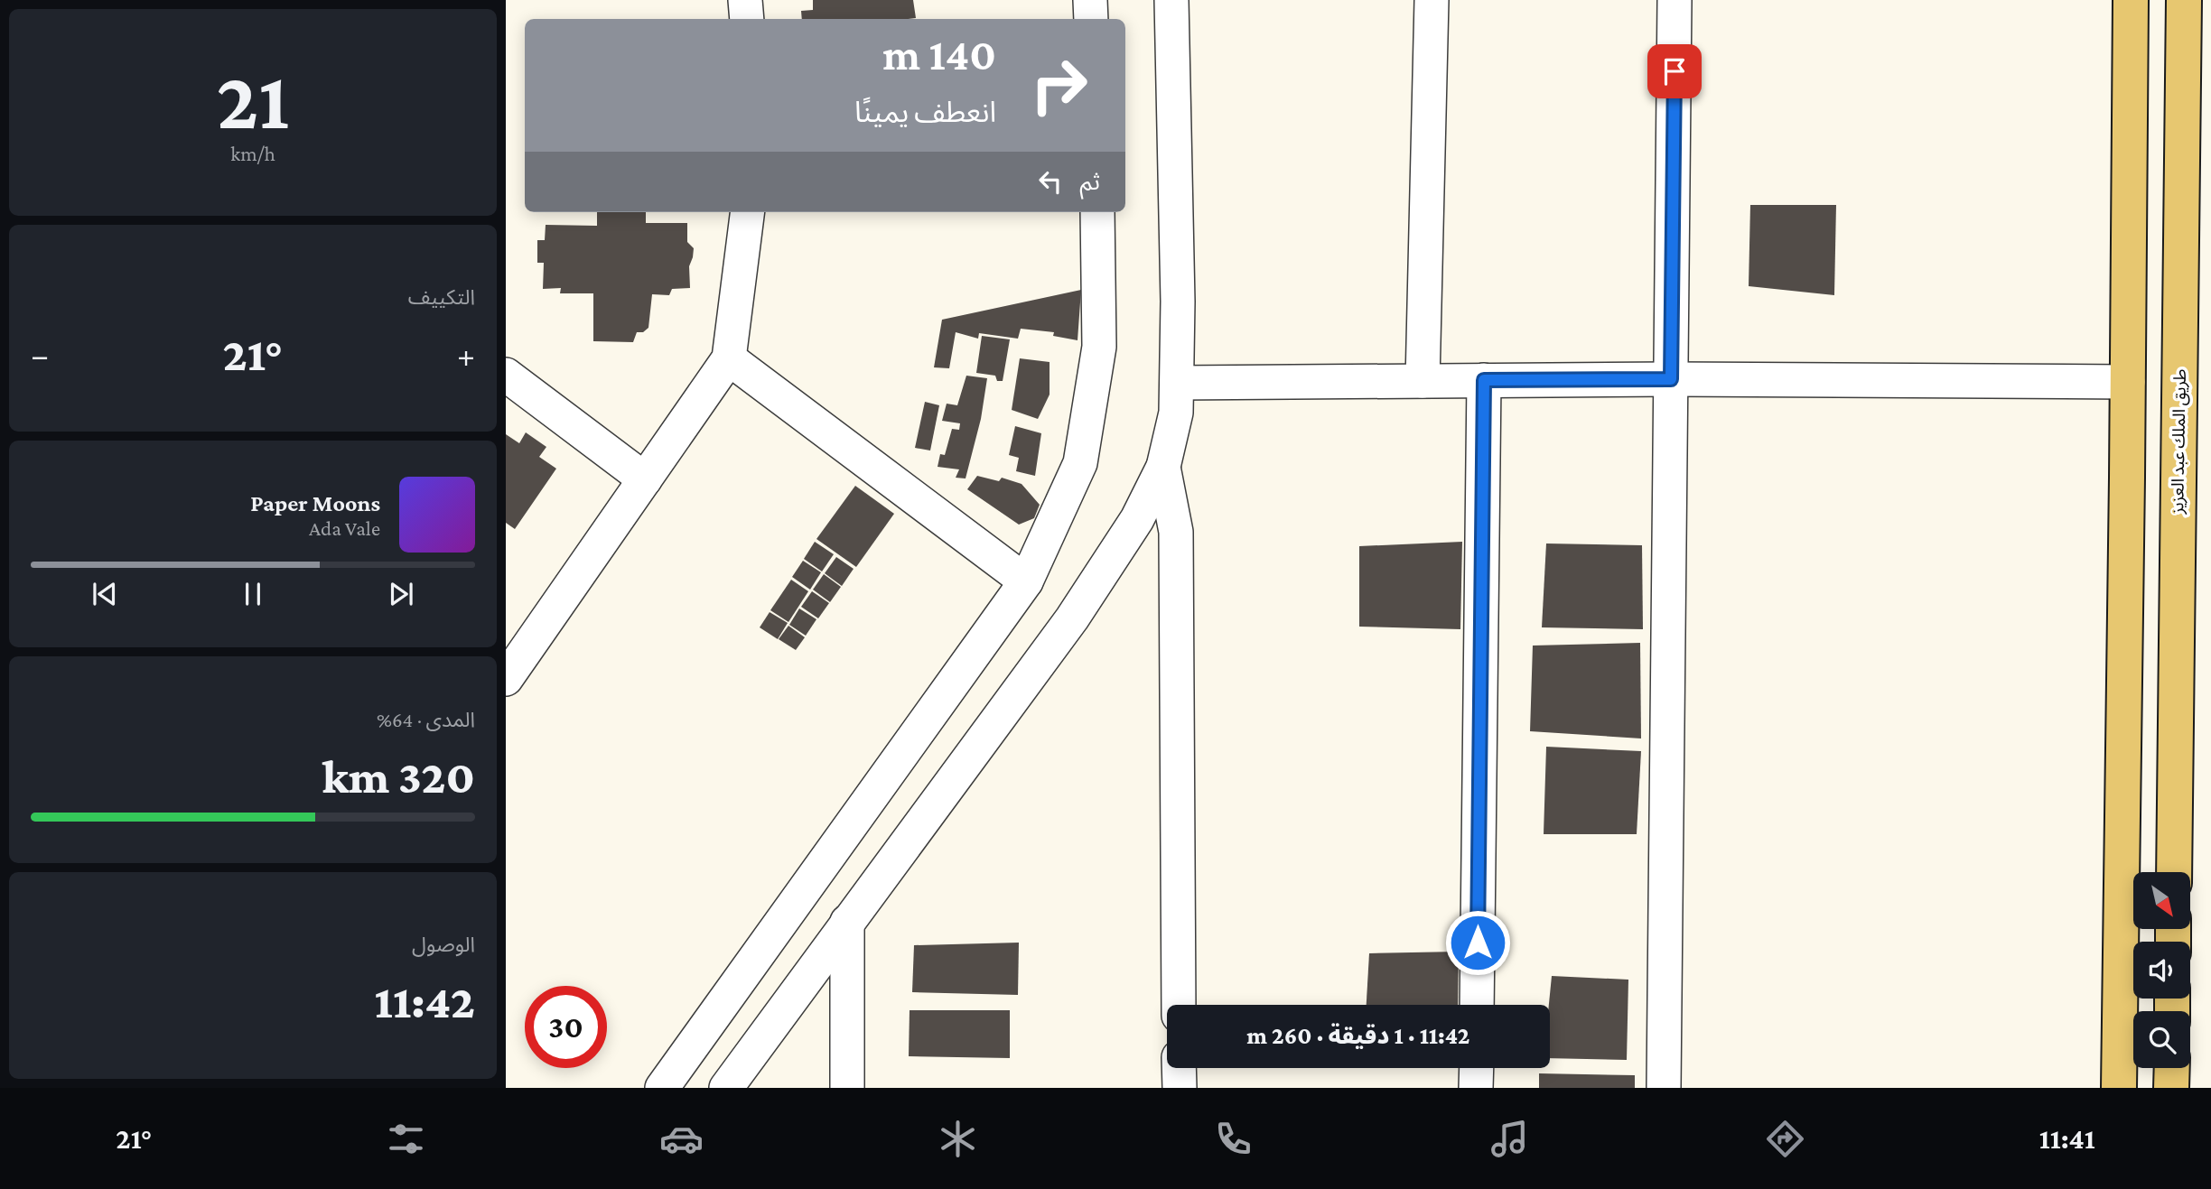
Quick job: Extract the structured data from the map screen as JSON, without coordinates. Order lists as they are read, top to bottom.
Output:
{
  "streets": {
    "main road": ["طريق الملك عبد العزيز"]
  },
  "north": "bottom right",
  "page": {
    "tile": [
      ["21", "km/h"],
      "التكييف",
      ["المدى · 64%", "320 km"],
      ["الوصول", "11:42"]
    ],
    "turn": ["140 m", "انعطف يمينًا"],
    "then": "ثم",
    "heat": ["−", "21°", "+"],
    "song": ["Paper Moons", "Ada Vale"],
    "limit": "30",
    "trip": "11:42 · 1 دقيقة · 260 m",
    "tabs": ["11:41", "21°"]
  }
}
